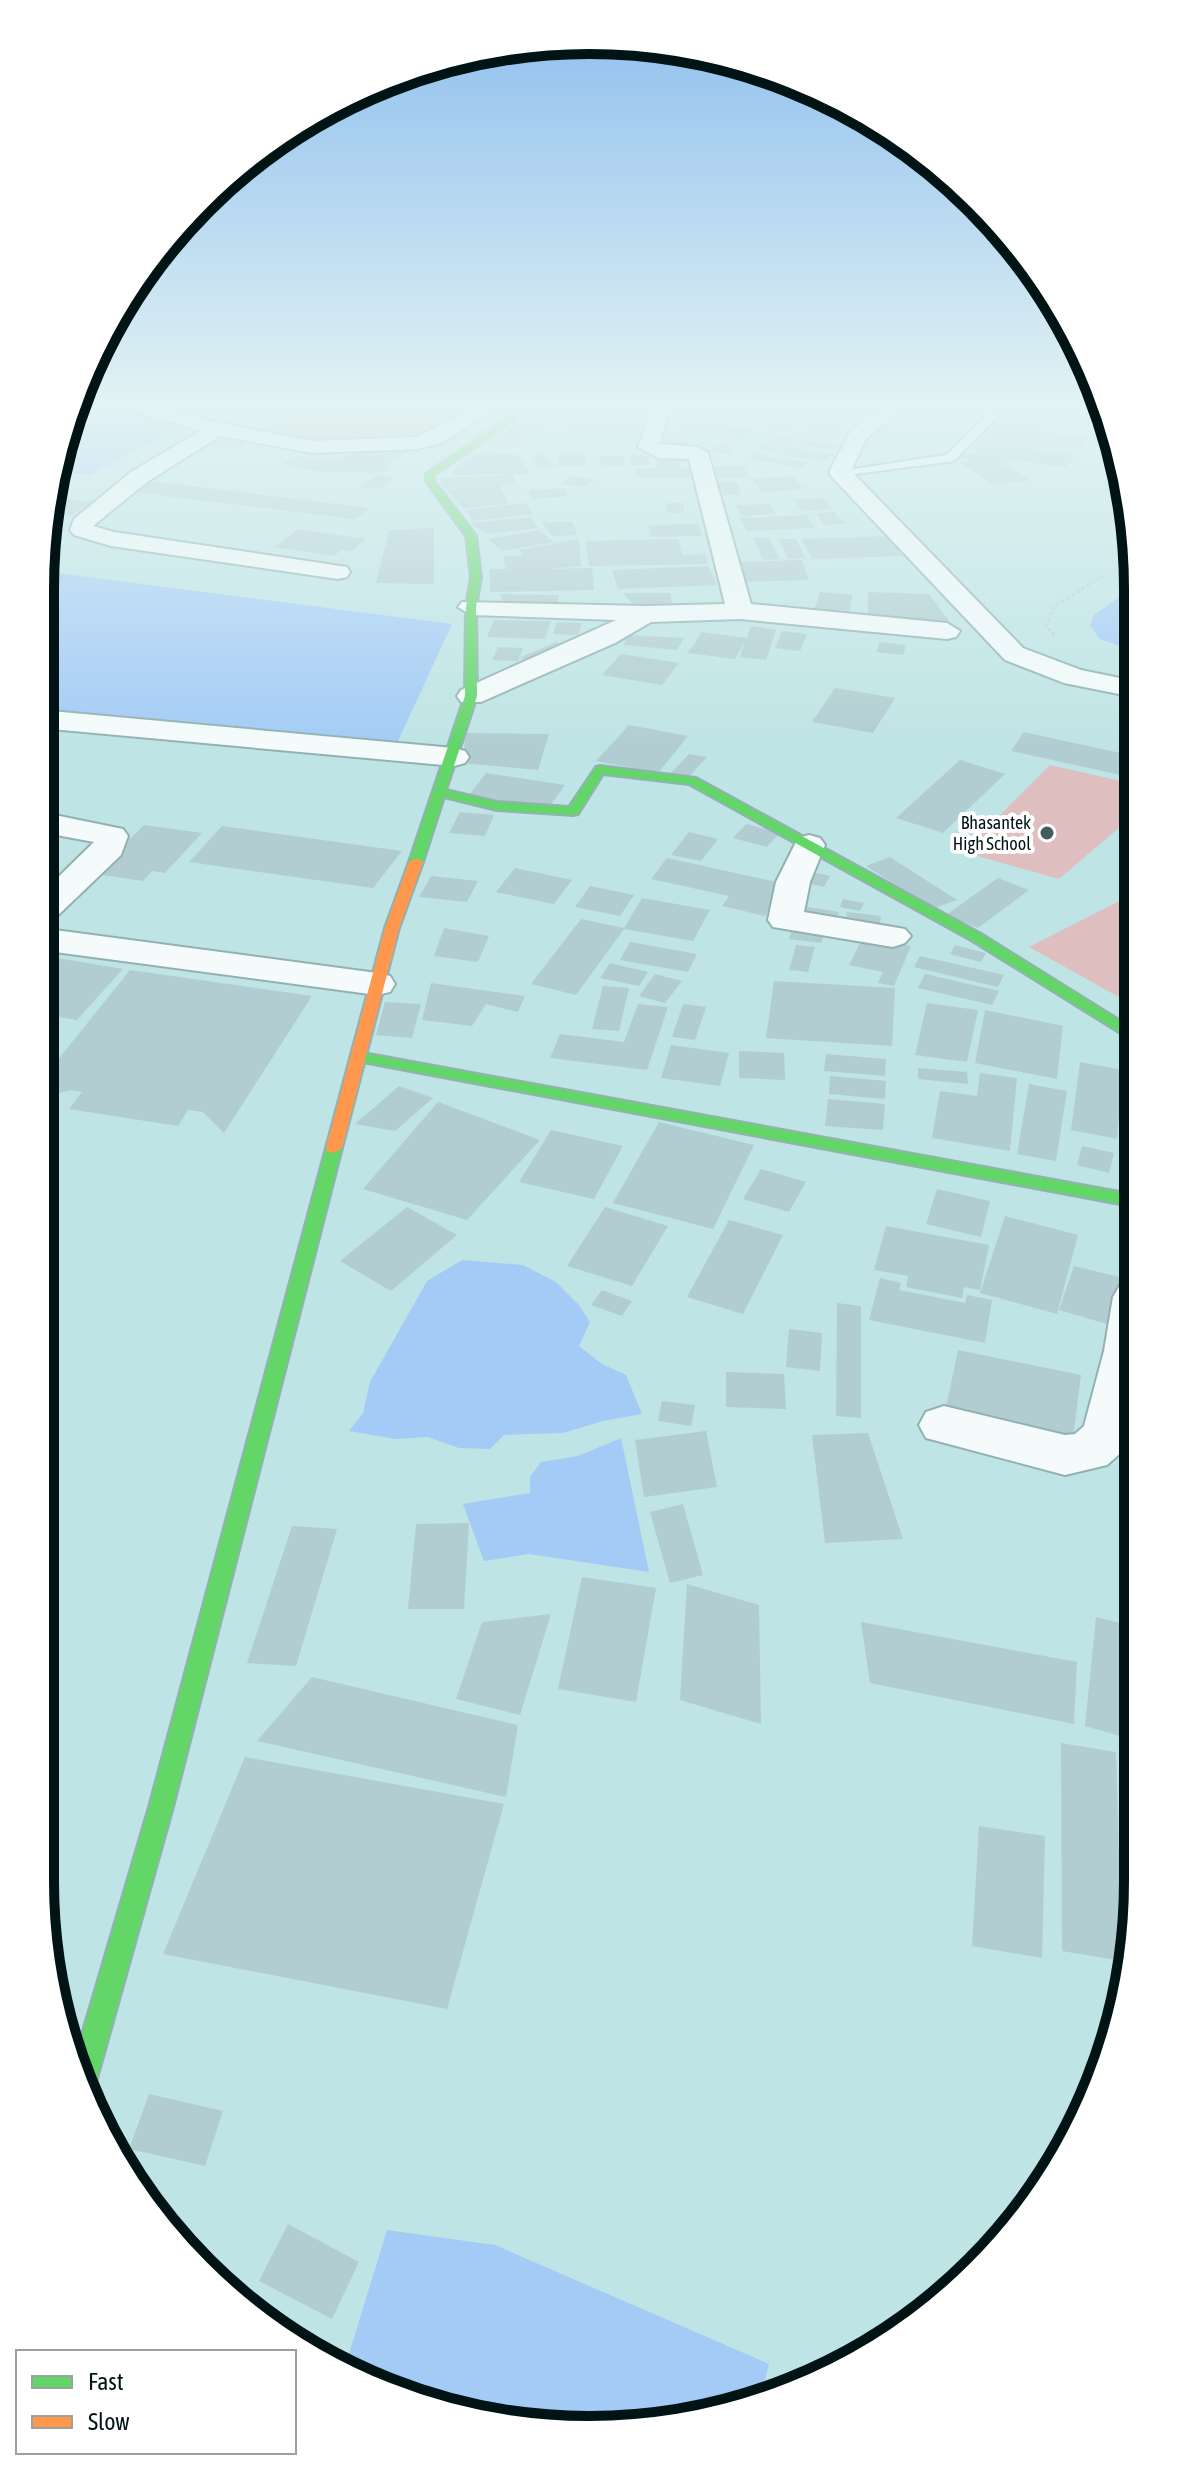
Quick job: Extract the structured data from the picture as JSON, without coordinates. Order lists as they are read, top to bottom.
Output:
{
  "places": ["Bhasantek High School"],
  "legend": ["Fast", "Slow"]
}
